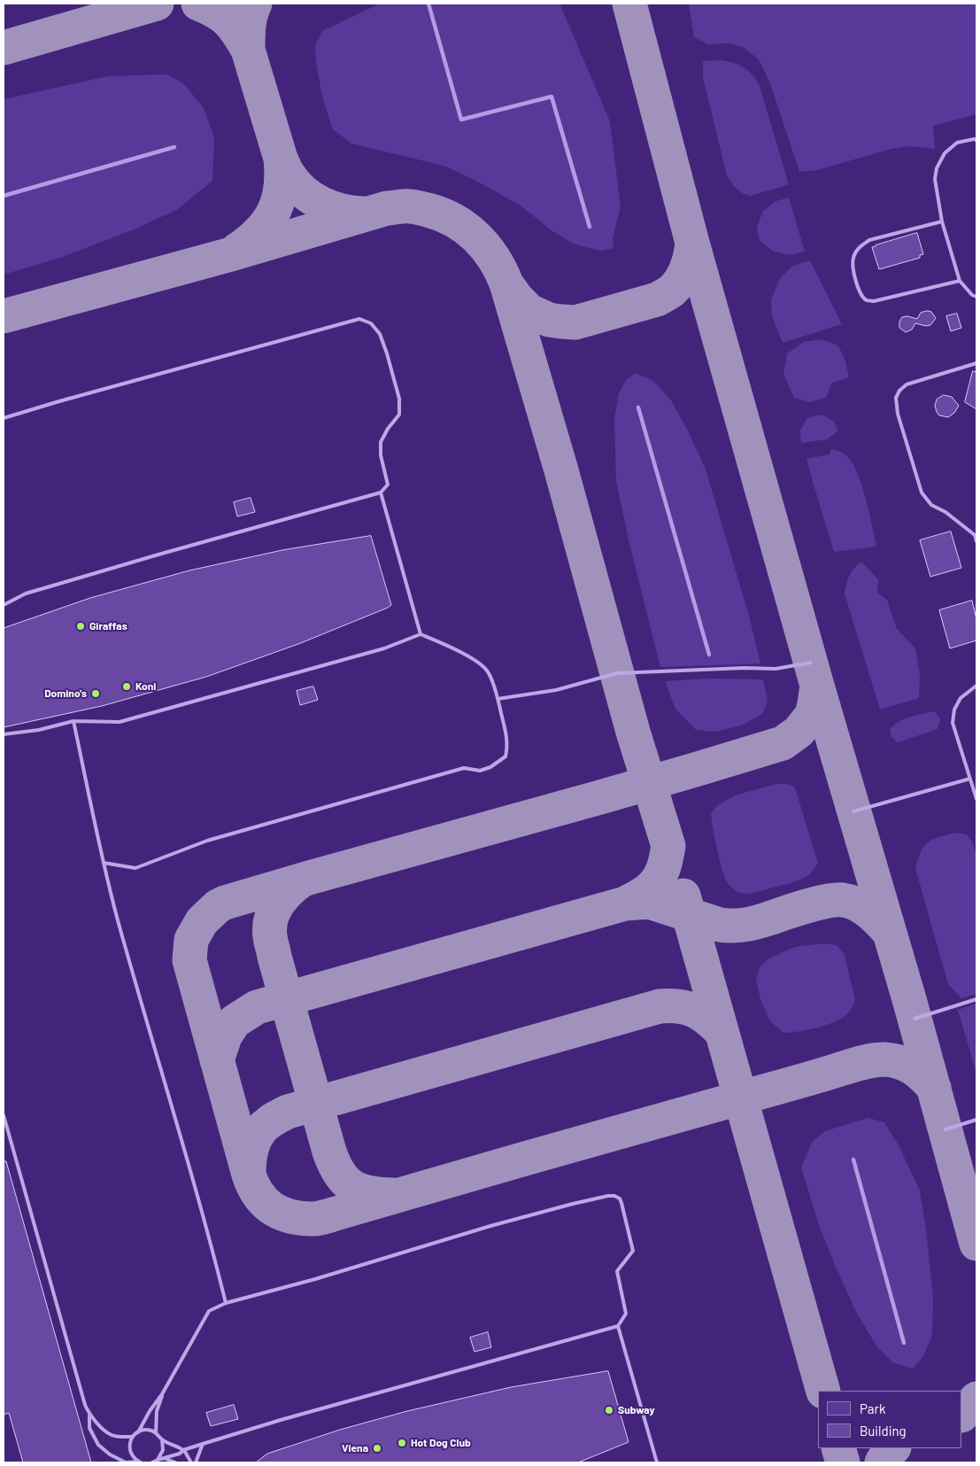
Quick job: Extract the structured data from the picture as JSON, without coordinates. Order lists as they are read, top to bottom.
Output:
{
  "places": [
    "Giraffas",
    "Koni",
    "Domino's",
    "Subway",
    "Hot Dog Club",
    "Viena"
  ],
  "legend": ["Park", "Building"]
}
